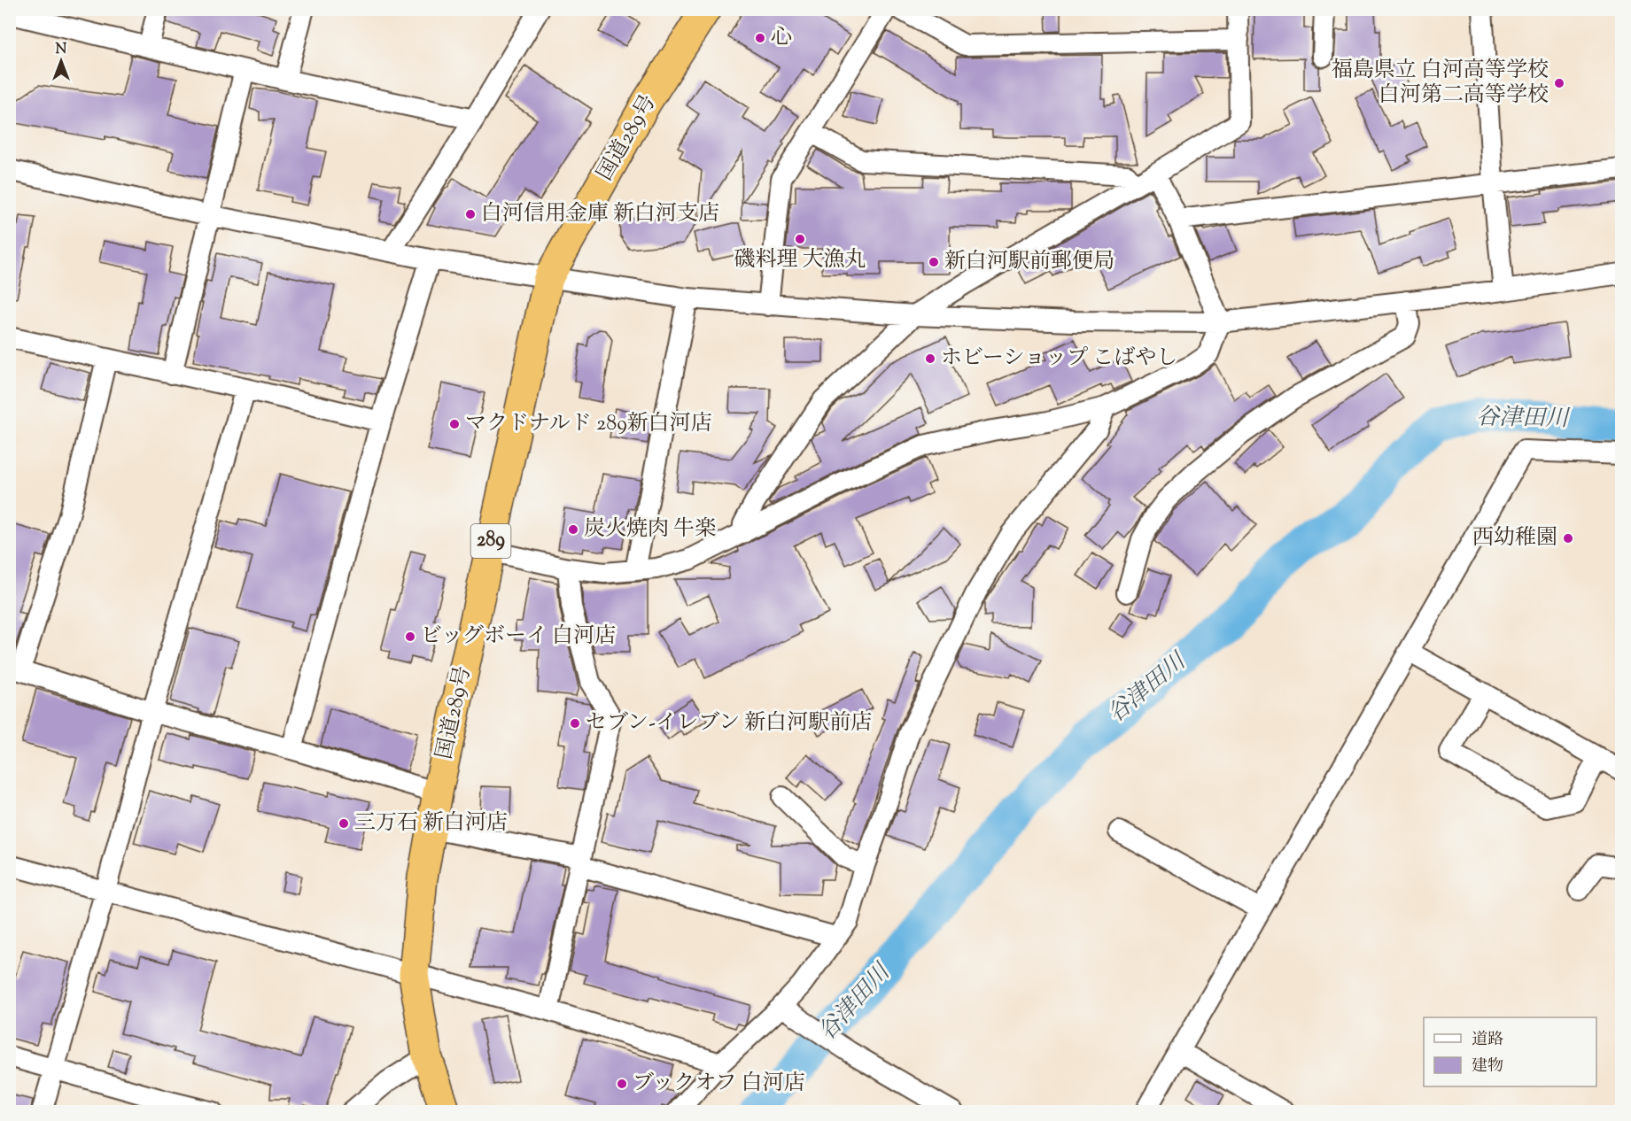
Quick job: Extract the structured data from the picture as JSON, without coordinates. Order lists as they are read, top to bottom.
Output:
{
  "streets": {
    "highway": ["国道289号", "289"]
  },
  "water": ["谷津田川"],
  "places": [
    "心",
    "福島県立 白河高等学校 白河第二高等学校",
    "白河信用金庫 新白河支店",
    "磯料理 大漁丸",
    "新白河駅前郵便局",
    "ホビーショップ こばやし",
    "マクドナルド 289新白河店",
    "炭火焼肉 牛楽",
    "西幼稚園",
    "ビッグボーイ 白河店",
    "セブン‐イレブン 新白河駅前店",
    "三万石 新白河店",
    "ブックオフ 白河店"
  ],
  "legend": ["道路", "建物"],
  "north": "top"
}
